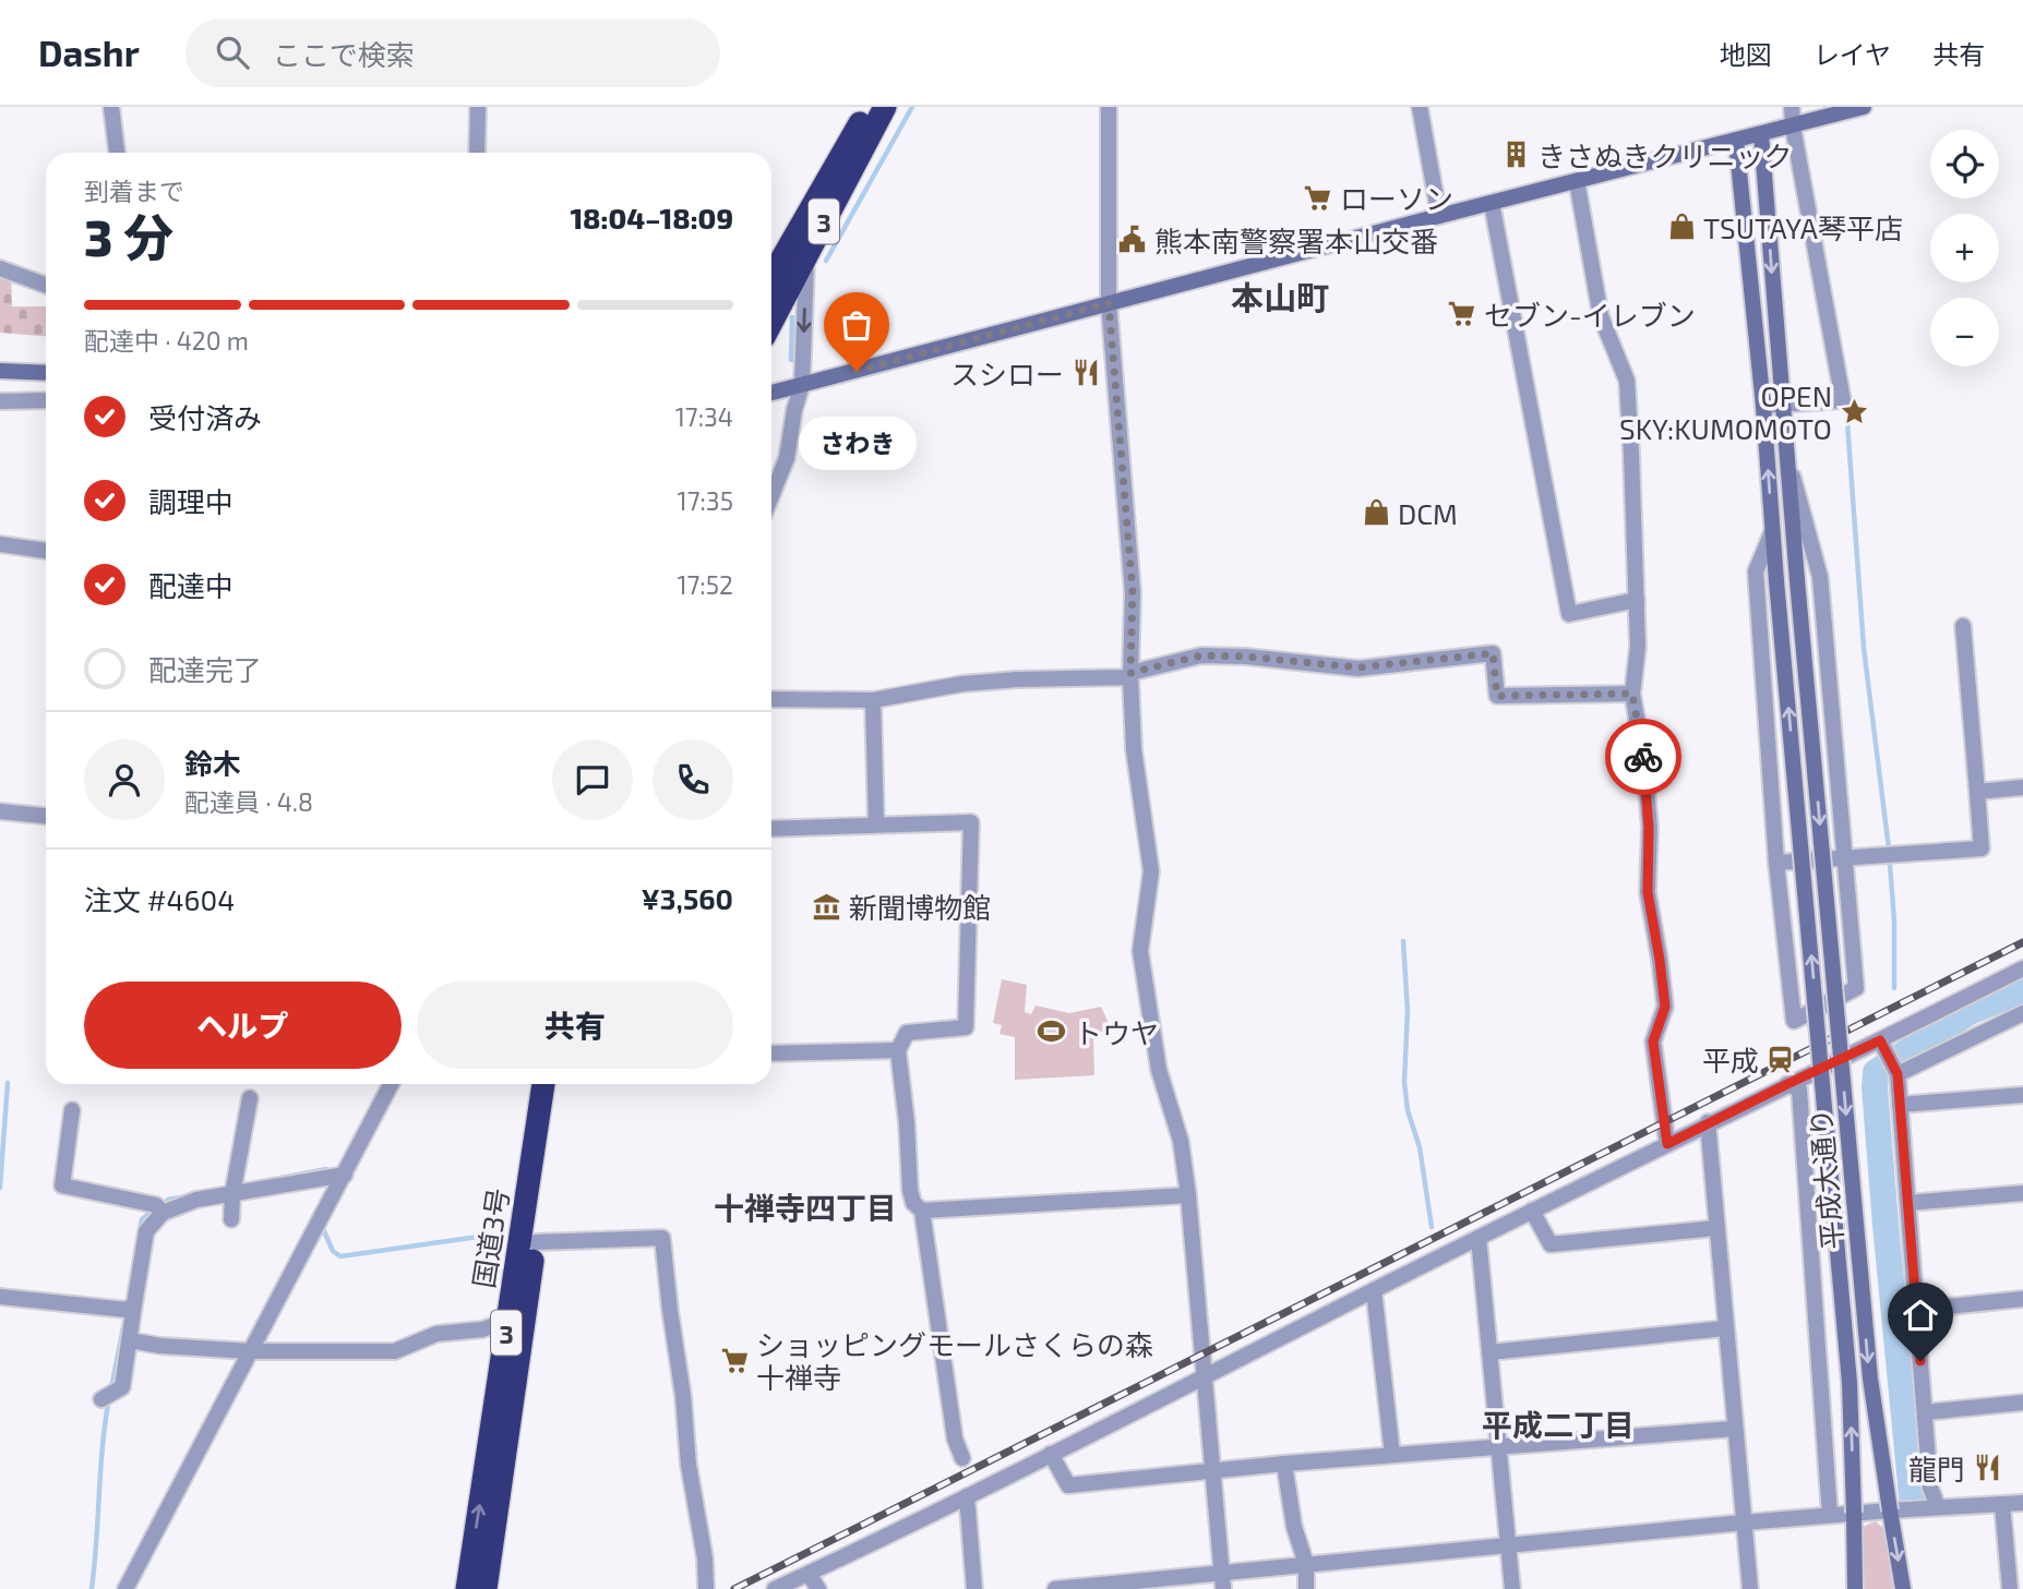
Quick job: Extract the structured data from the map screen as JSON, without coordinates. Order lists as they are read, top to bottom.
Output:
{
  "streets": {
    "highway": ["3", "国道3号"],
    "street": ["平成大通り"]
  },
  "districts": ["本山町", "十禅寺四丁目", "平成二丁目"],
  "places": {
    "building": ["きさぬきクリニック"],
    "supermarket": ["ローソン", "セブン-イレブン", "ショッピングモールさくらの森 十禅寺"],
    "shop": ["TSUTAYA琴平店", "DCM"],
    "public building": ["熊本南警察署本山交番"],
    "other": ["さわき"],
    "restaurant": ["スシロー", "龍門"],
    "place": ["OPEN SKY:KUMOMOTO"],
    "museum": ["新聞博物館"],
    "sports": ["トウヤ"],
    "station": ["平成"]
  },
  "page": {
    "header": "Dashr",
    "search": "ここで検索",
    "nav": ["地図", "レイヤ", "共有"],
    "map_buttons": ["+", "−"],
    "heading": ["3 分", "到着まで", "18:04–18:09"],
    "panel": [
      "鈴木",
      "配達員 · 4.8",
      "注文 #4604",
      "¥3,560"
    ],
    "bar": "配達中 · 420 m",
    "list": [
      ["受付済み", "17:34"],
      ["調理中", "17:35"],
      ["配達中", "17:52"],
      "配達完了"
    ],
    "bubble": "さわき",
    "buttons": ["ヘルプ", "共有"]
  }
}
